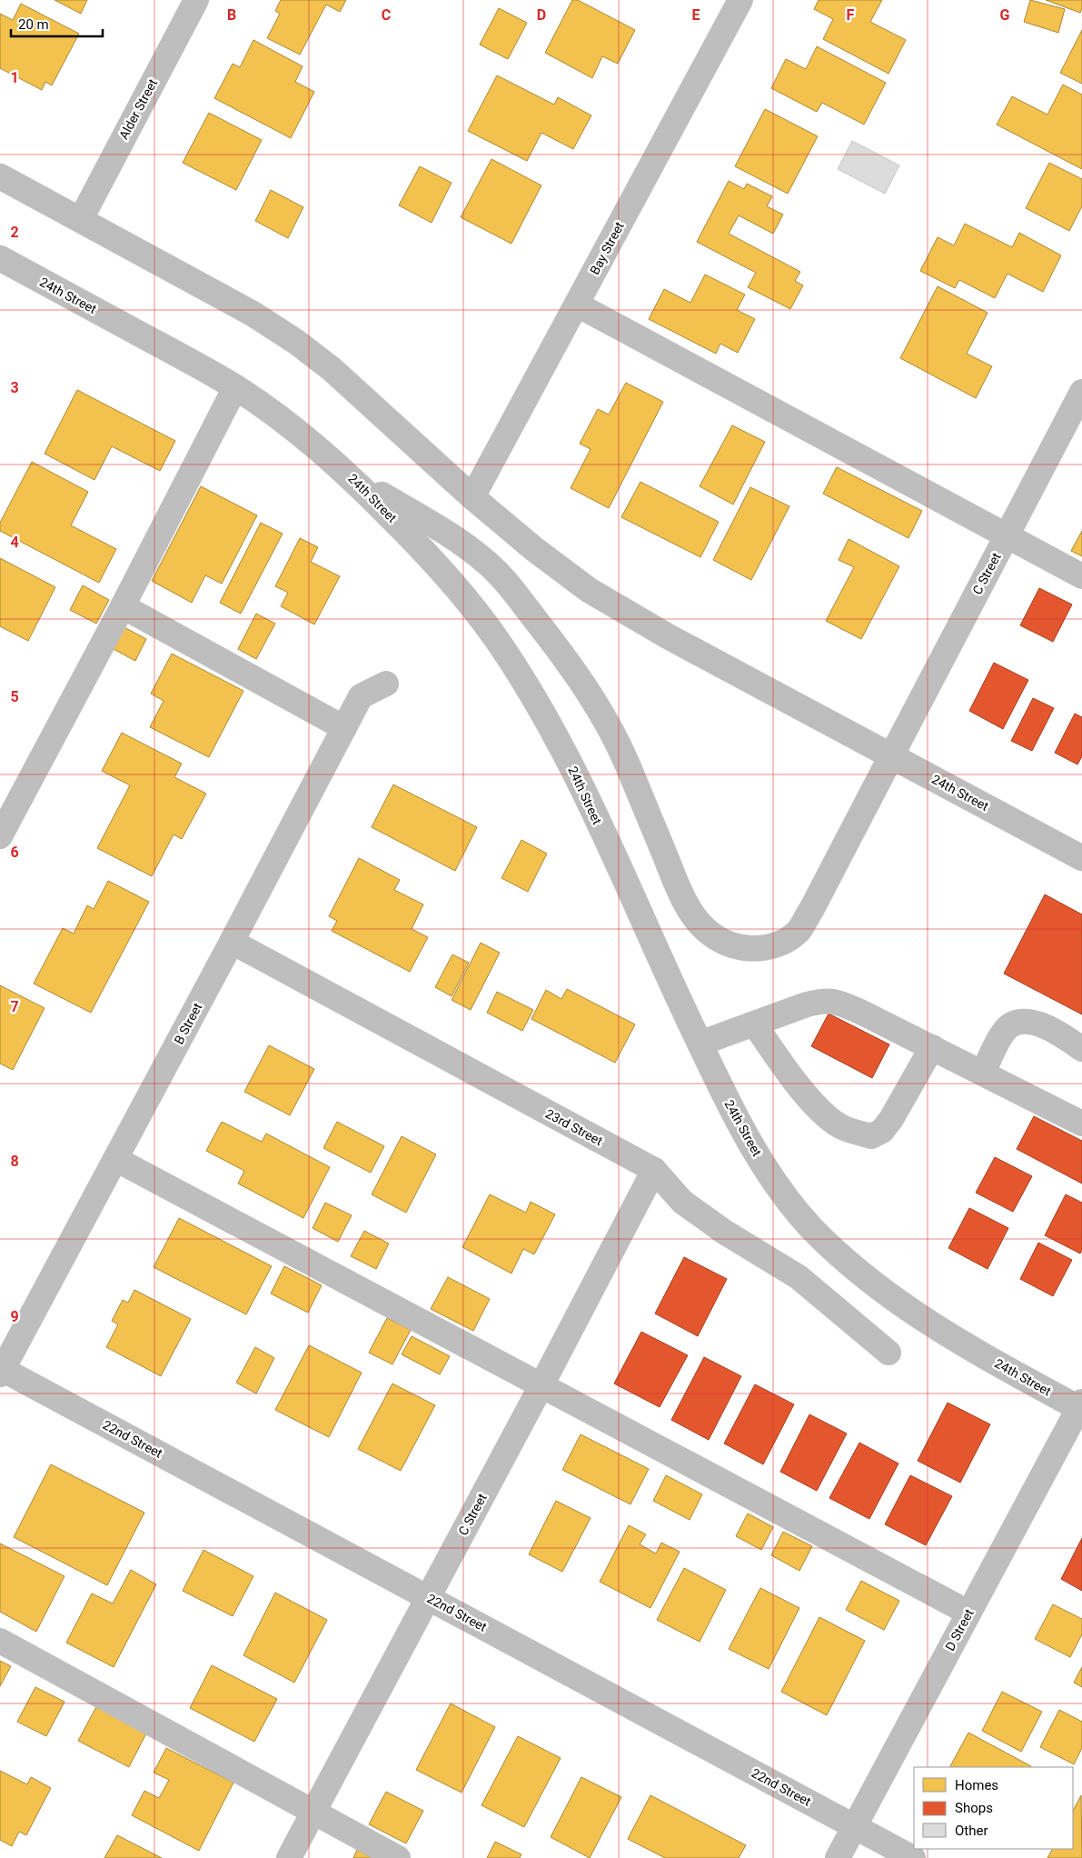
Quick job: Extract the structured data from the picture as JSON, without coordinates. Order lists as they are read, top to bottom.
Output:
{
  "streets": {
    "main road": ["24th Street"],
    "street": [
      "Alder Street",
      "Bay Street",
      "C Street",
      "B Street",
      "23rd Street",
      "22nd Street",
      "D Street"
    ]
  },
  "crossings": [
    ["Alder Street", "24th Street"],
    ["Bay Street", "24th Street"],
    ["24th Street", "C Street"],
    ["24th Street", "D Street"],
    ["C Street", "23rd Street"],
    ["C Street", "22nd Street"],
    ["B Street", "23rd Street"],
    ["B Street", "22nd Street"],
    ["22nd Street", "D Street"]
  ],
  "legend": ["Homes", "Shops", "Other"],
  "scale_bar": "20 m",
  "grid": {
    "columns": [
      "B",
      "C",
      "D",
      "E",
      "F",
      "G"
    ],
    "rows": [
      "1",
      "2",
      "3",
      "4",
      "5",
      "6",
      "7",
      "8",
      "9"
    ]
  }
}
